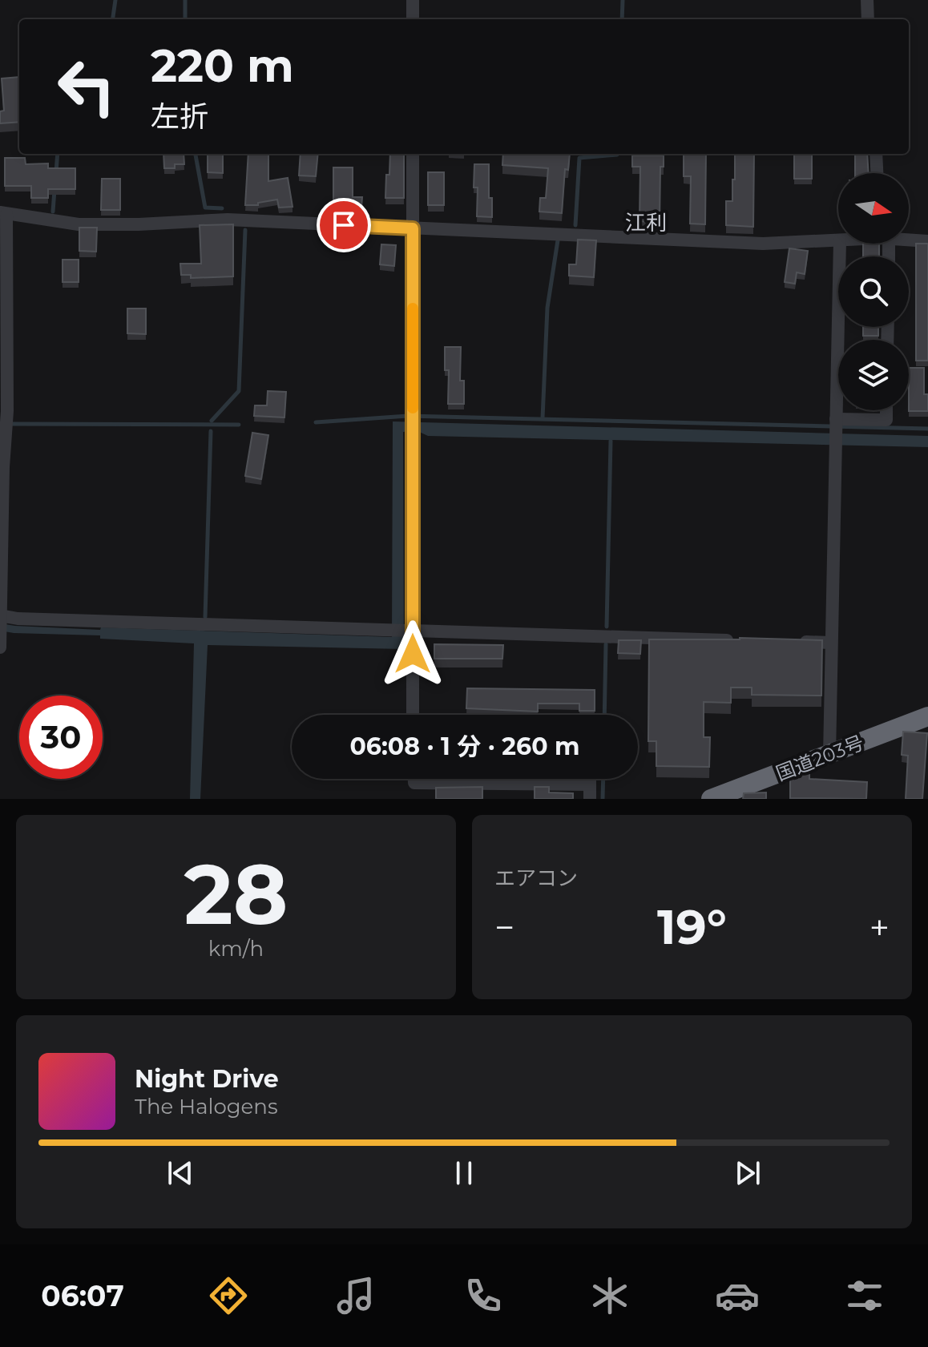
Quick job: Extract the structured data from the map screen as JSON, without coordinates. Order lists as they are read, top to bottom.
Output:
{
  "streets": {
    "highway": ["国道203号"]
  },
  "districts": ["江利"],
  "north": "right",
  "page": {
    "turn": ["220 m", "左折"],
    "limit": "30",
    "trip": "06:08 · 1 分 · 260 m",
    "tile": [
      ["28", "km/h"],
      "エアコン"
    ],
    "heat": ["−", "19°", "+"],
    "song": ["Night Drive", "The Halogens"],
    "tabs": "06:07"
  }
}
